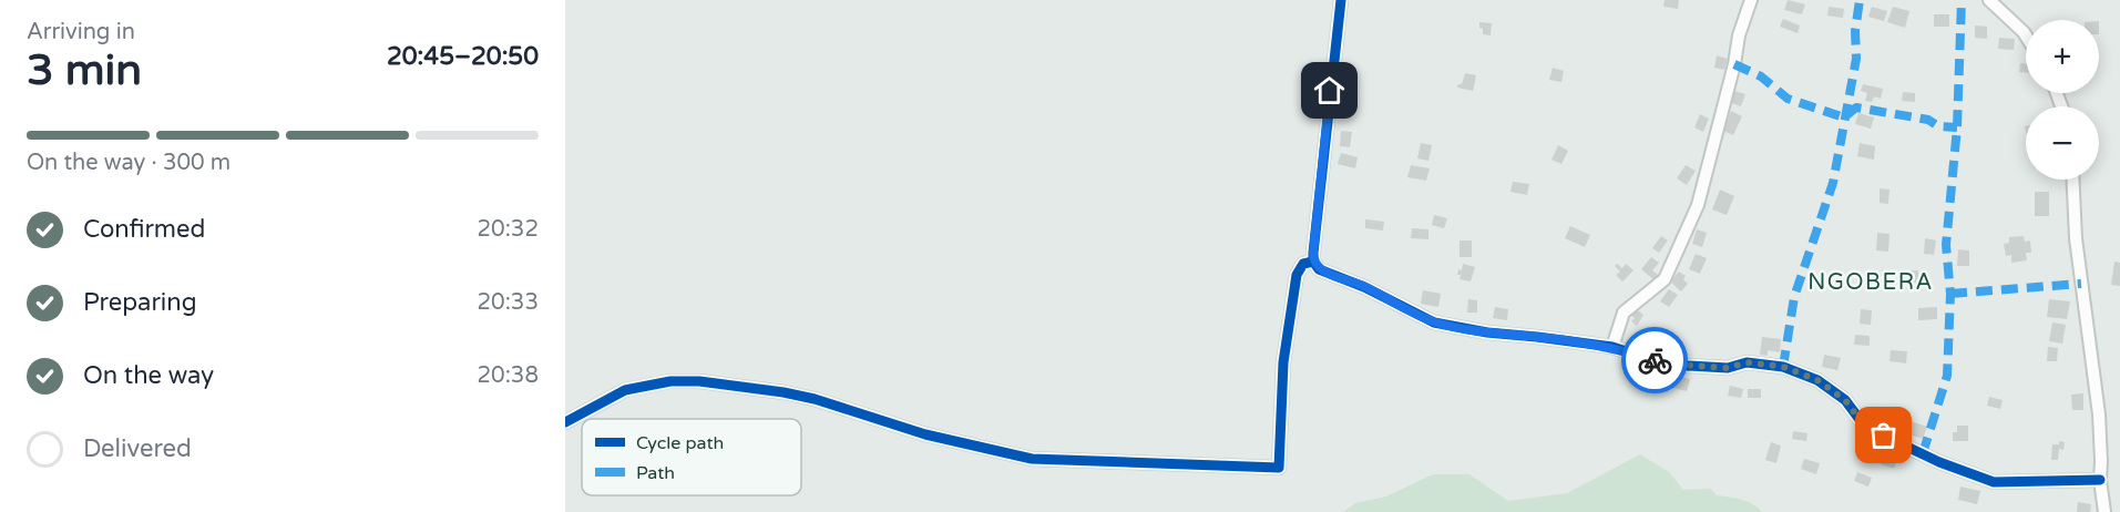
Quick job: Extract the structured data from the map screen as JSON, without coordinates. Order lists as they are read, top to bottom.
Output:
{
  "districts": ["NGOBERA"],
  "legend": ["Cycle path", "Path"],
  "page": {
    "heading": ["3 min", "Arriving in", "20:45–20:50"],
    "map_buttons": ["+", "−"],
    "bar": "On the way · 300 m",
    "list": [
      ["Confirmed", "20:32"],
      ["Preparing", "20:33"],
      ["On the way", "20:38"],
      "Delivered"
    ]
  }
}
